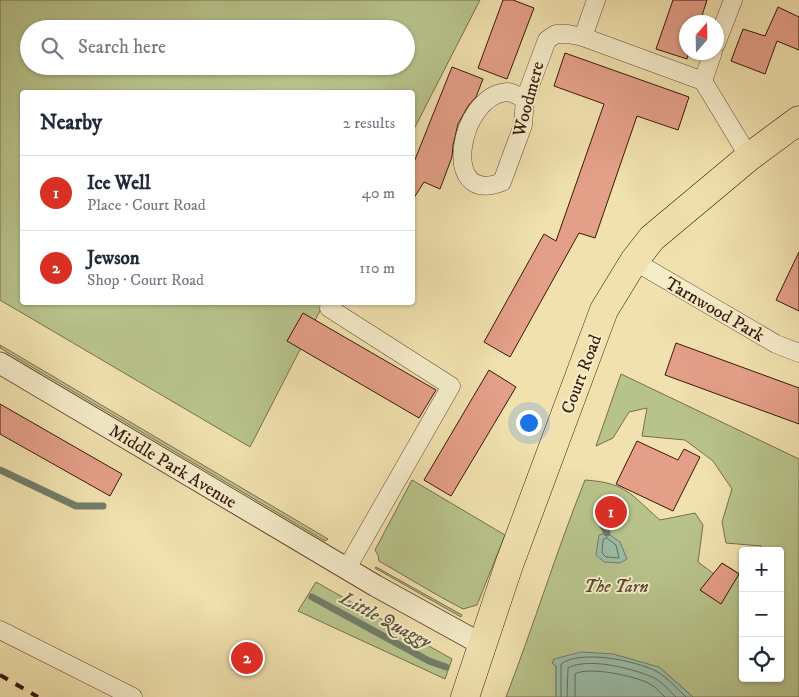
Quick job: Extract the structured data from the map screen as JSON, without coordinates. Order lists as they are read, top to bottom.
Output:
{
  "streets": {
    "main road": ["Court Road"],
    "street": ["Woodmere", "Tarnwood Park", "Middle Park Avenue"]
  },
  "crossings": [
    ["Tarnwood Park", "Court Road"],
    ["Court Road", "Middle Park Avenue"]
  ],
  "water": ["Little Quaggy"],
  "parks": ["The Tarn"],
  "north": "top",
  "page": {
    "search": "Search here",
    "heading": ["Nearby", "2 results"],
    "list": [
      {
        "mark": "1",
        "name": "Ice Well",
        "note": "Place · Court Road",
        "value": "40 m"
      },
      {
        "mark": "2",
        "name": "Jewson",
        "note": "Shop · Court Road",
        "value": "110 m"
      }
    ],
    "pins": ["1", "2"],
    "map_buttons": ["+", "−"]
  }
}
